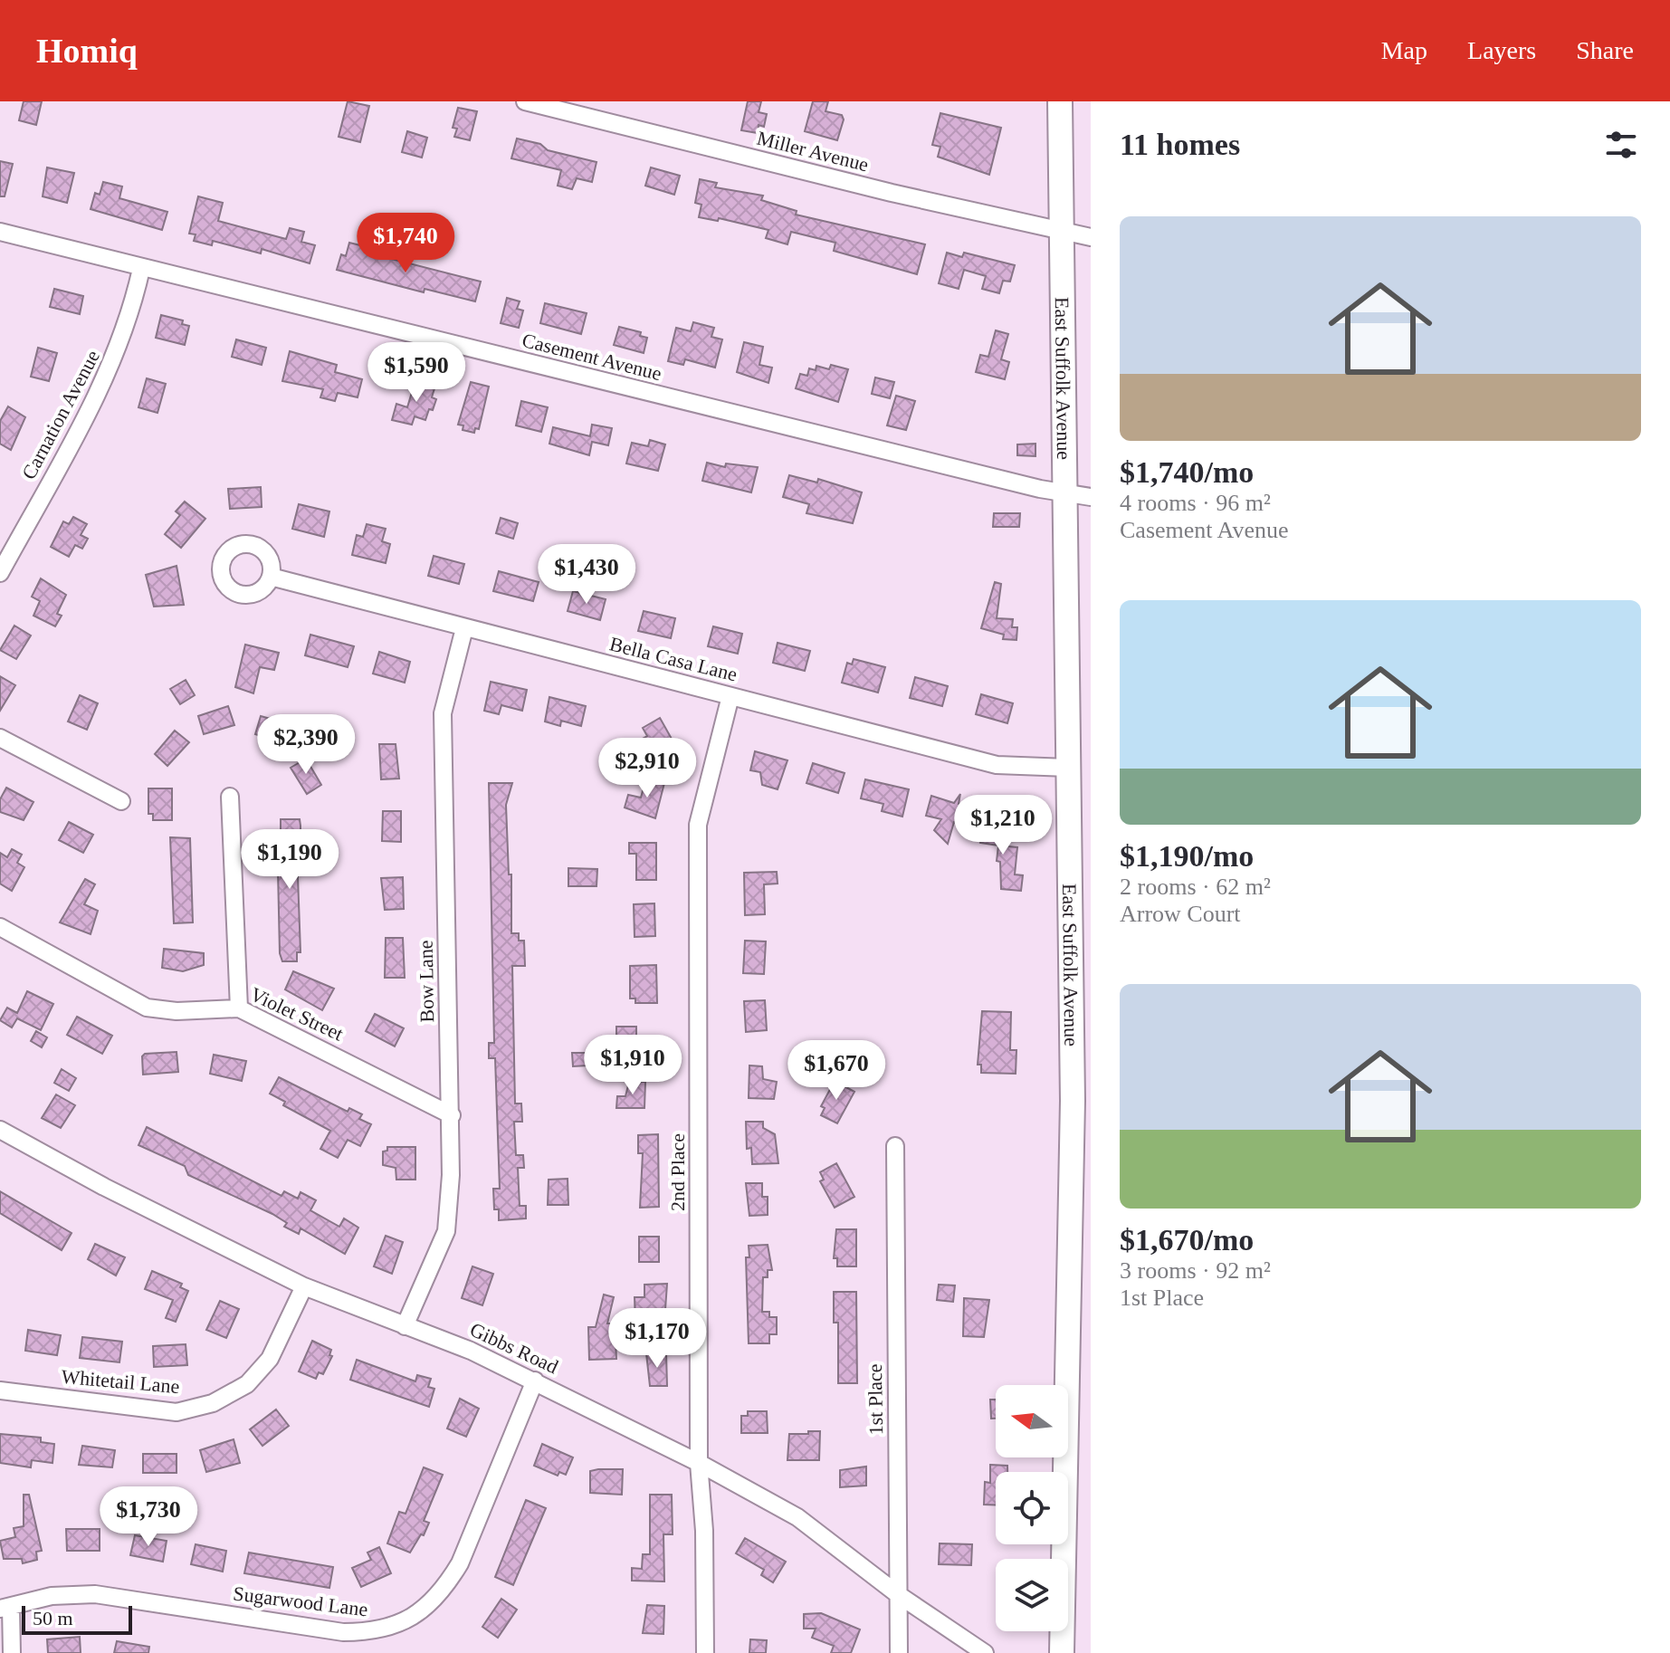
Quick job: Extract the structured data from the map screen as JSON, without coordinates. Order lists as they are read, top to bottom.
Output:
{
  "streets": {
    "main road": ["East Suffolk Avenue"],
    "street": [
      "Miller Avenue",
      "Casement Avenue",
      "Carnation Avenue",
      "Bella Casa Lane",
      "Bow Lane",
      "Violet Street",
      "2nd Place",
      "Gibbs Road",
      "Whitetail Lane",
      "1st Place",
      "Sugarwood Lane"
    ]
  },
  "crossings": [
    ["Miller Avenue", "East Suffolk Avenue"],
    ["Casement Avenue", "East Suffolk Avenue"],
    ["Casement Avenue", "Carnation Avenue"],
    ["East Suffolk Avenue", "Bella Casa Lane"],
    ["Bella Casa Lane", "Bow Lane"],
    ["Bella Casa Lane", "2nd Place"],
    ["Bow Lane", "Violet Street"],
    ["Bow Lane", "Gibbs Road"],
    ["2nd Place", "Gibbs Road"],
    ["Gibbs Road", "Whitetail Lane"],
    ["Gibbs Road", "1st Place"],
    ["Gibbs Road", "Sugarwood Lane"]
  ],
  "scale_bar": "50 m",
  "north": "left",
  "page": {
    "header": "Homiq",
    "nav": ["Map", "Layers", "Share"],
    "heading": "11 homes",
    "list": [
      {
        "name": "$1,740/mo",
        "note": "4 rooms · 96 m² · Casement Avenue"
      },
      {
        "name": "$1,190/mo",
        "note": "2 rooms · 62 m² · Arrow Court"
      },
      {
        "name": "$1,670/mo",
        "note": "3 rooms · 92 m² · 1st Place"
      }
    ],
    "price": [
      "$1,740",
      "$1,590",
      "$1,430",
      "$2,390",
      "$2,910",
      "$1,210",
      "$1,190",
      "$1,910",
      "$1,670",
      "$1,170",
      "$1,730"
    ],
    "scale": "50 m"
  }
}
